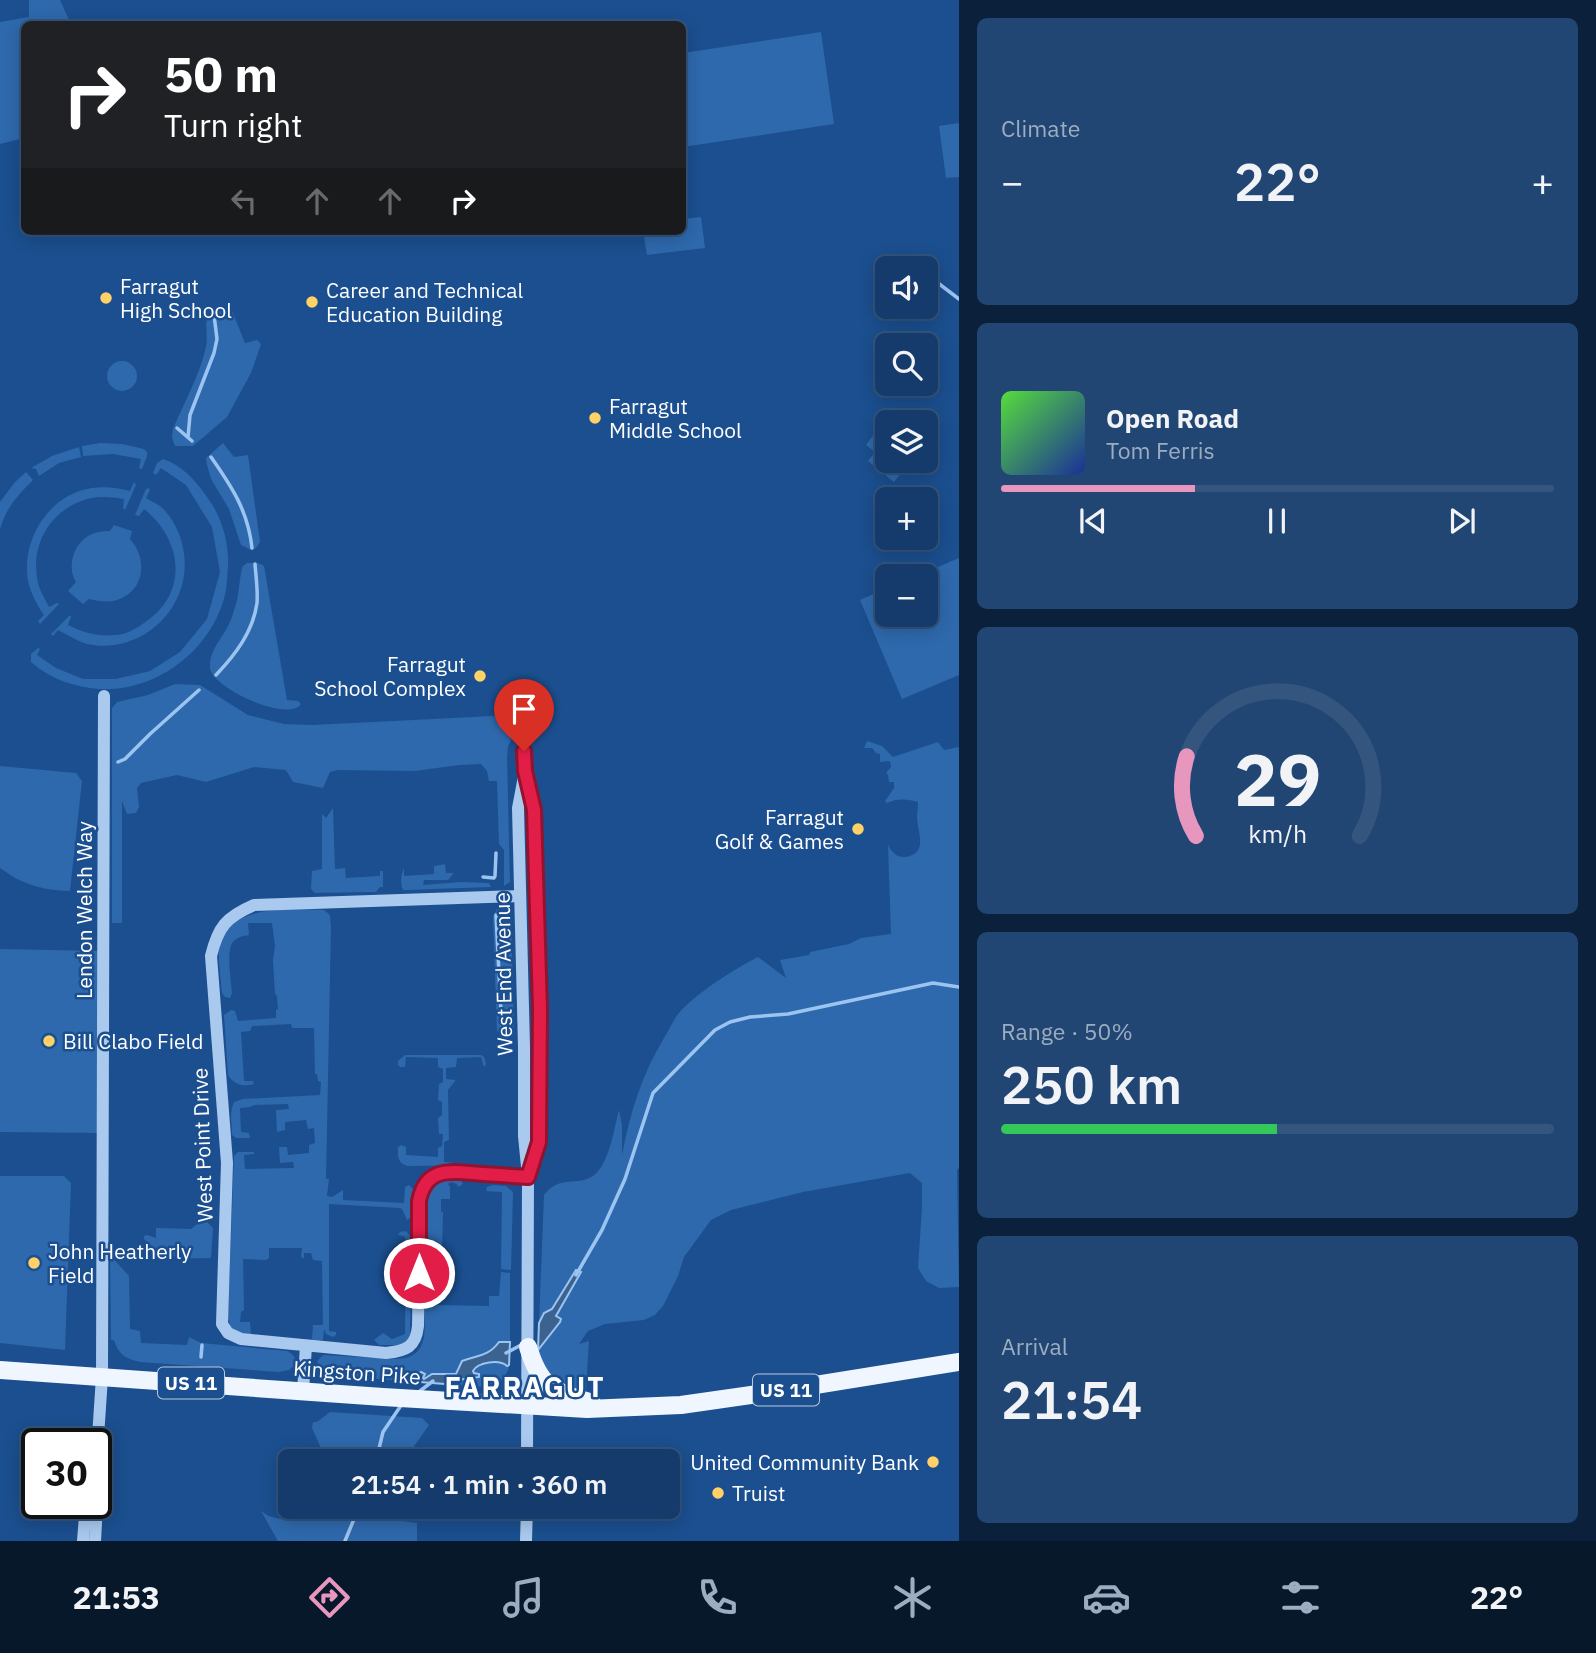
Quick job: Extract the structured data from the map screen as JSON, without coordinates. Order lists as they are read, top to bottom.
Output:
{
  "streets": {
    "main road": ["Kingston Pike", "US 11"],
    "street": ["Lendon Welch Way", "West End Avenue", "West Point Drive"]
  },
  "crossings": [
    ["Lendon Welch Way", "Kingston Pike"],
    ["West End Avenue", "West Point Drive"],
    ["West End Avenue", "Kingston Pike"]
  ],
  "districts": ["FARRAGUT"],
  "places": [
    "Farragut High School",
    "Career and Technical Education Building",
    "Farragut Middle School",
    "Farragut School Complex",
    "Farragut Golf & Games",
    "Bill Clabo Field",
    "John Heatherly Field",
    "United Community Bank",
    "Truist"
  ],
  "page": {
    "tile": [
      "Climate",
      ["Range · 50%", "250 km"],
      ["Arrival", "21:54"]
    ],
    "turn": ["50 m", "Turn right"],
    "heat": ["−", "22°", "+"],
    "map_buttons": ["+", "−"],
    "song": ["Open Road", "Tom Ferris"],
    "limit": "30",
    "trip": "21:54 · 1 min · 360 m",
    "tabs": ["21:53", "22°"],
    "gauge": ["29", "km/h"]
  }
}
